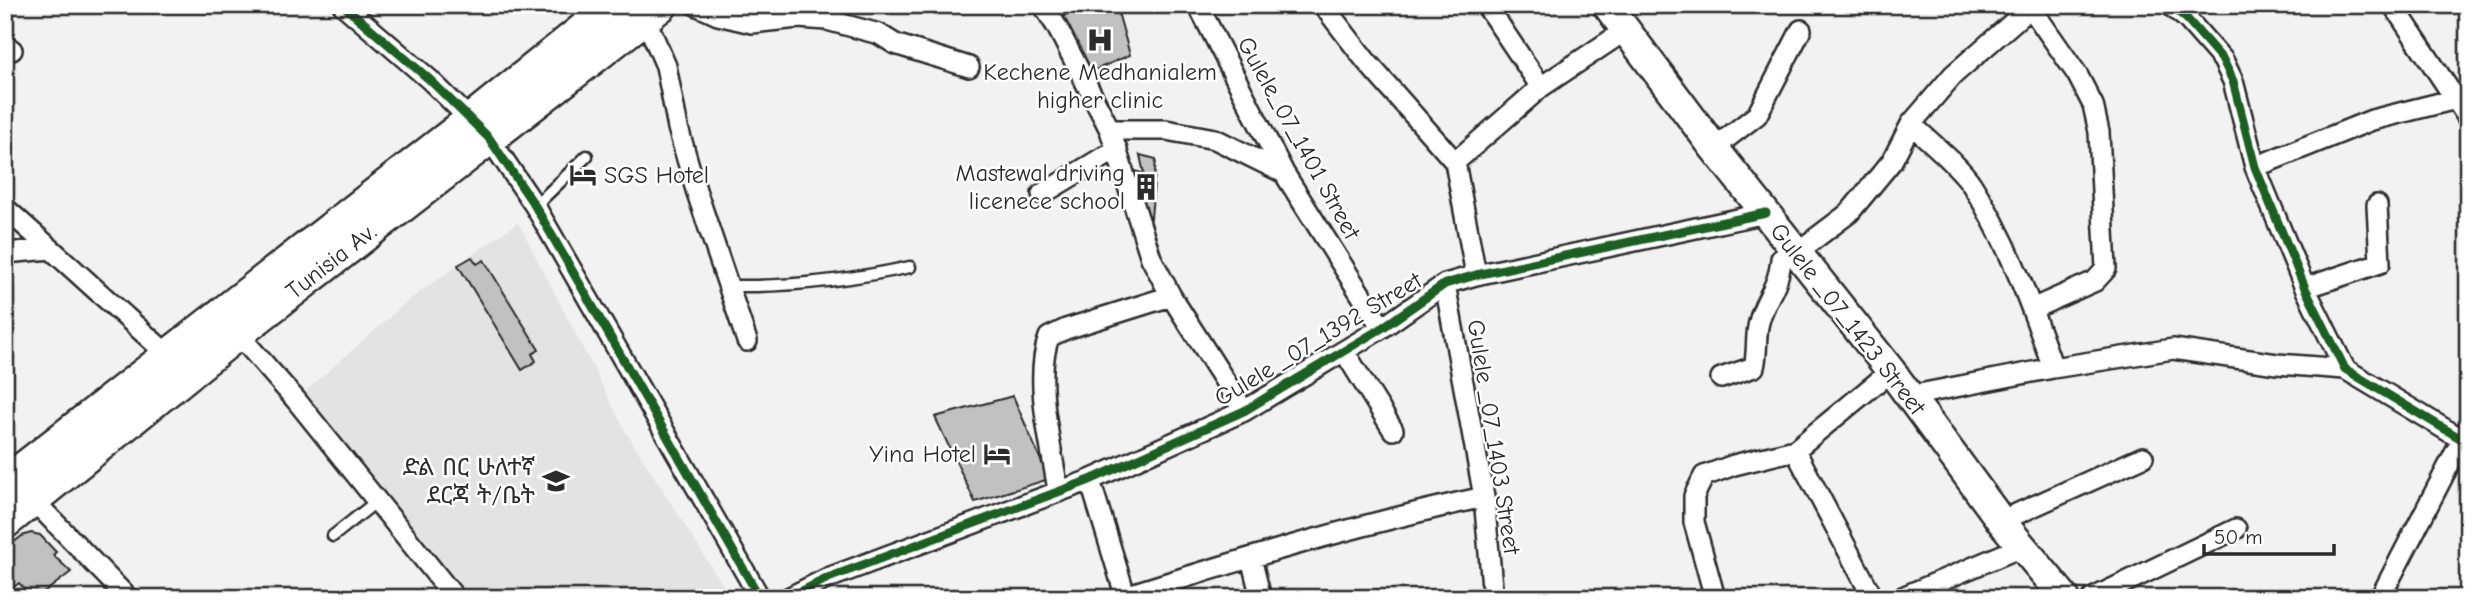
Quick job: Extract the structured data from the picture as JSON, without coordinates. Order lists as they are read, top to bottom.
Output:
{
  "streets": {
    "main road": ["Tunisia Av.", "Gulele _07_1423 Street"],
    "street": ["Gulele_07_1401 Street", "Gulele _07_1392 Street", "Gulele _07_1403 Street"]
  },
  "crossings": [
    ["Gulele_07_1401 Street", "Gulele _07_1392 Street"],
    ["Gulele _07_1423 Street", "Gulele _07_1392 Street"],
    ["Gulele _07_1392 Street", "Gulele _07_1403 Street"]
  ],
  "places": {
    "hospital": ["Kechene Medhanialem higher clinic"],
    "hotel": ["SGS Hotel", "Yina Hotel"],
    "building": ["Mastewal driving licenece school"],
    "school or university": ["ድል በር ሁለተኛ ደርጃ ት/ቤት"]
  },
  "scale_bar": "50 m"
}
